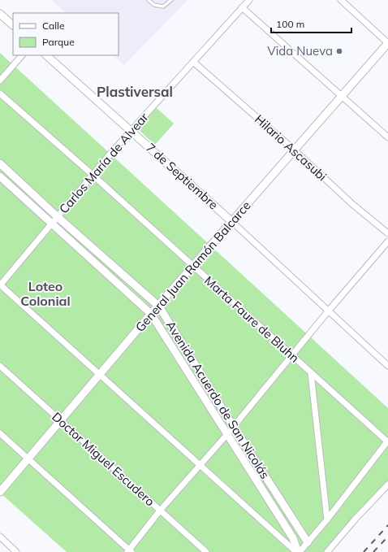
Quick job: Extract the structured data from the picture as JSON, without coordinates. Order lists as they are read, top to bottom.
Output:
{
  "streets": {
    "street": [
      "Hilario Ascasubi",
      "Carlos María de Alvear",
      "7 de Septiembre",
      "General Juan Ramón Balcarce",
      "Marta Faure de Bluhn",
      "Avenida Acuerdo de San Nicolás",
      "Doctor Miguel Escudero"
    ]
  },
  "crossings": [
    ["Hilario Ascasubi", "Carlos María de Alvear"],
    ["Hilario Ascasubi", "General Juan Ramón Balcarce"],
    ["Carlos María de Alvear", "7 de Septiembre"],
    ["Carlos María de Alvear", "Marta Faure de Bluhn"],
    ["Carlos María de Alvear", "Avenida Acuerdo de San Nicolás"],
    ["7 de Septiembre", "General Juan Ramón Balcarce"],
    ["General Juan Ramón Balcarce", "Marta Faure de Bluhn"],
    ["General Juan Ramón Balcarce", "Avenida Acuerdo de San Nicolás"],
    ["General Juan Ramón Balcarce", "Doctor Miguel Escudero"]
  ],
  "districts": ["Plastiversal", "Loteo Colonial"],
  "places": ["Vida Nueva"],
  "legend": ["Calle", "Parque"],
  "scale_bar": "100 m"
}
